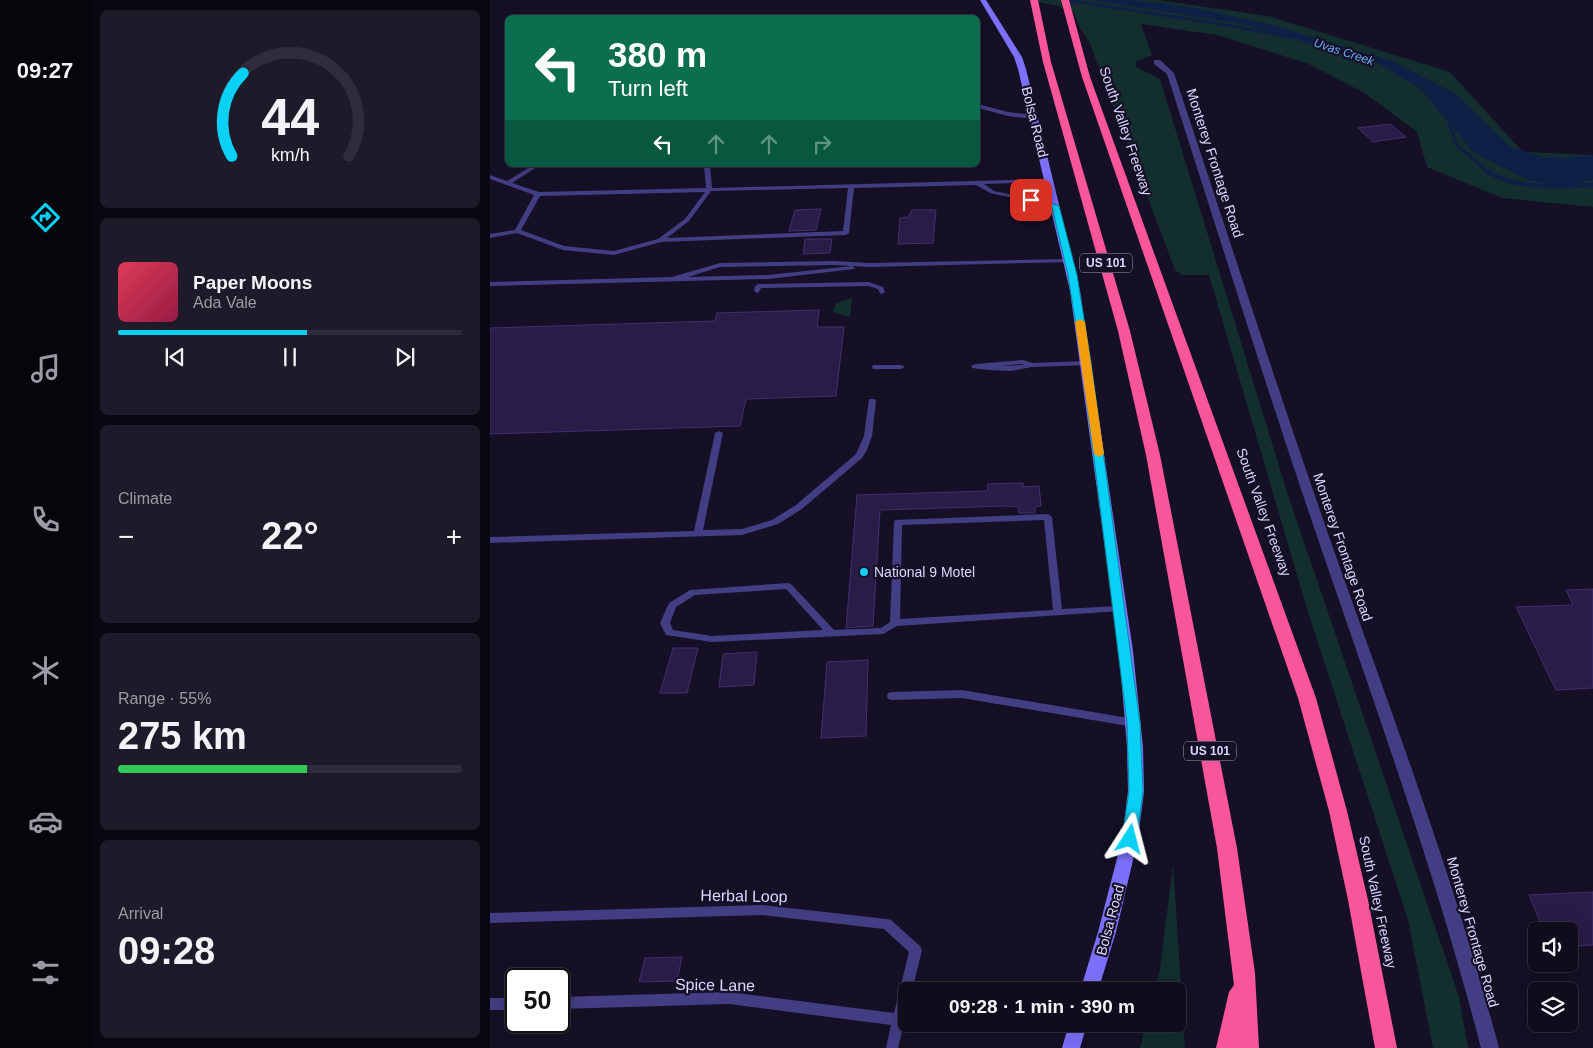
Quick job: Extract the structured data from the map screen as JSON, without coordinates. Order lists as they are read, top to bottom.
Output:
{
  "streets": {
    "highway": ["South Valley Freeway", "US 101"],
    "main road": ["Bolsa Road"],
    "street": ["Monterey Frontage Road"],
    "lane": ["Herbal Loop", "Spice Lane"]
  },
  "water": ["Uvas Creek"],
  "places": ["National 9 Motel"],
  "page": {
    "tabs": "09:27",
    "turn": ["380 m", "Turn left"],
    "song": ["Paper Moons", "Ada Vale"],
    "tile": [
      "Climate",
      ["Range · 55%", "275 km"],
      ["Arrival", "09:28"]
    ],
    "heat": ["−", "22°", "+"],
    "limit": "50",
    "trip": "09:28 · 1 min · 390 m",
    "gauge": ["44", "km/h"]
  }
}
